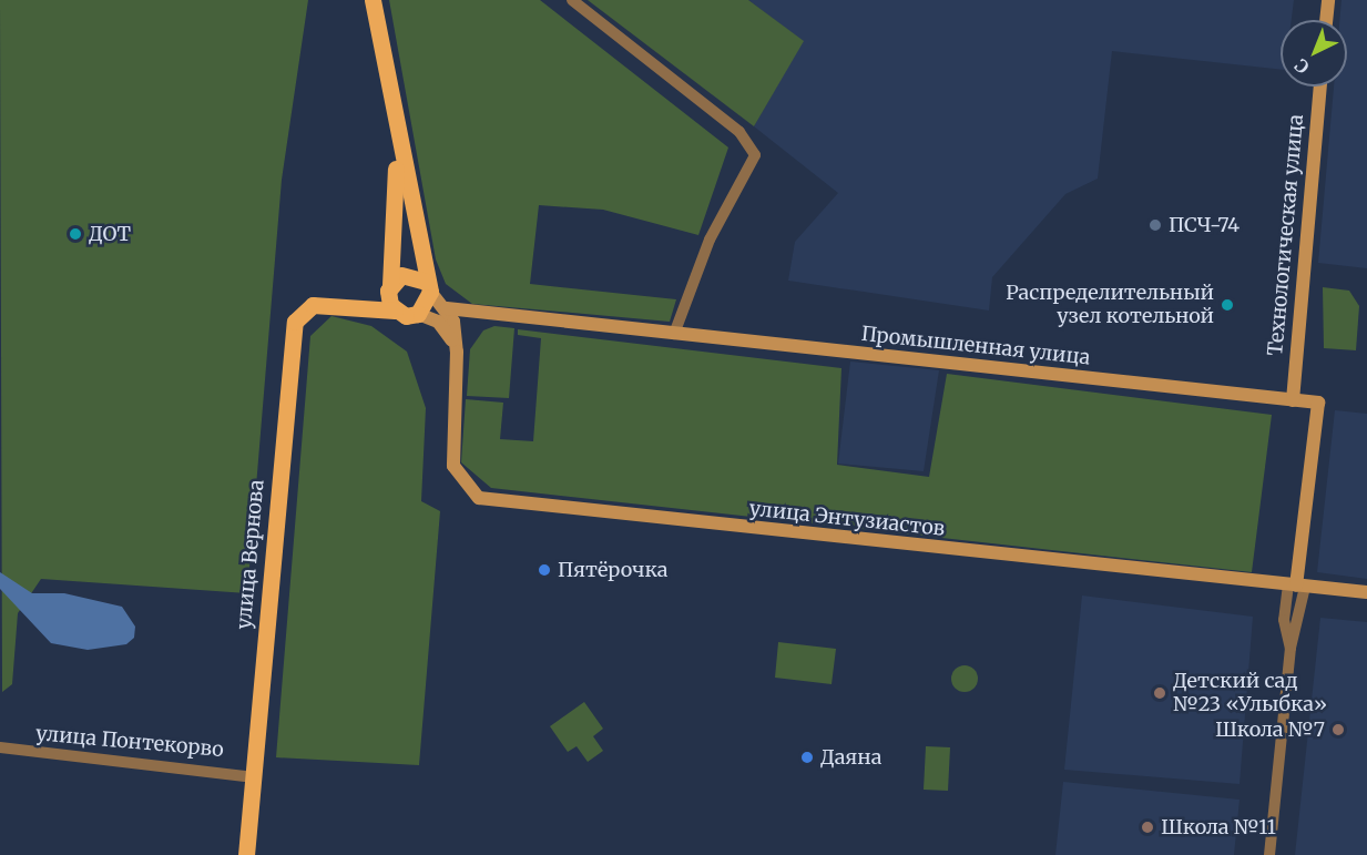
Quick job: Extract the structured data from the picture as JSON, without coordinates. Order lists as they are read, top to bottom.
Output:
{
  "streets": {
    "main road": ["улица Вернова"],
    "street": [
      "Технологическая улица",
      "Промышленная улица",
      "улица Энтузиастов",
      "улица Понтекорво"
    ]
  },
  "crossings": [
    ["Технологическая улица", "Промышленная улица"],
    ["Промышленная улица", "улица Энтузиастов"],
    ["улица Вернова", "улица Понтекорво"]
  ],
  "places": [
    "ПСЧ-74",
    "ДОТ",
    "Распределительный узел котельной",
    "Пятёрочка",
    "Детский сад №23 «Улыбка»",
    "Школа №7",
    "Даяна",
    "Школа №11"
  ],
  "north": "bottom left"
}
